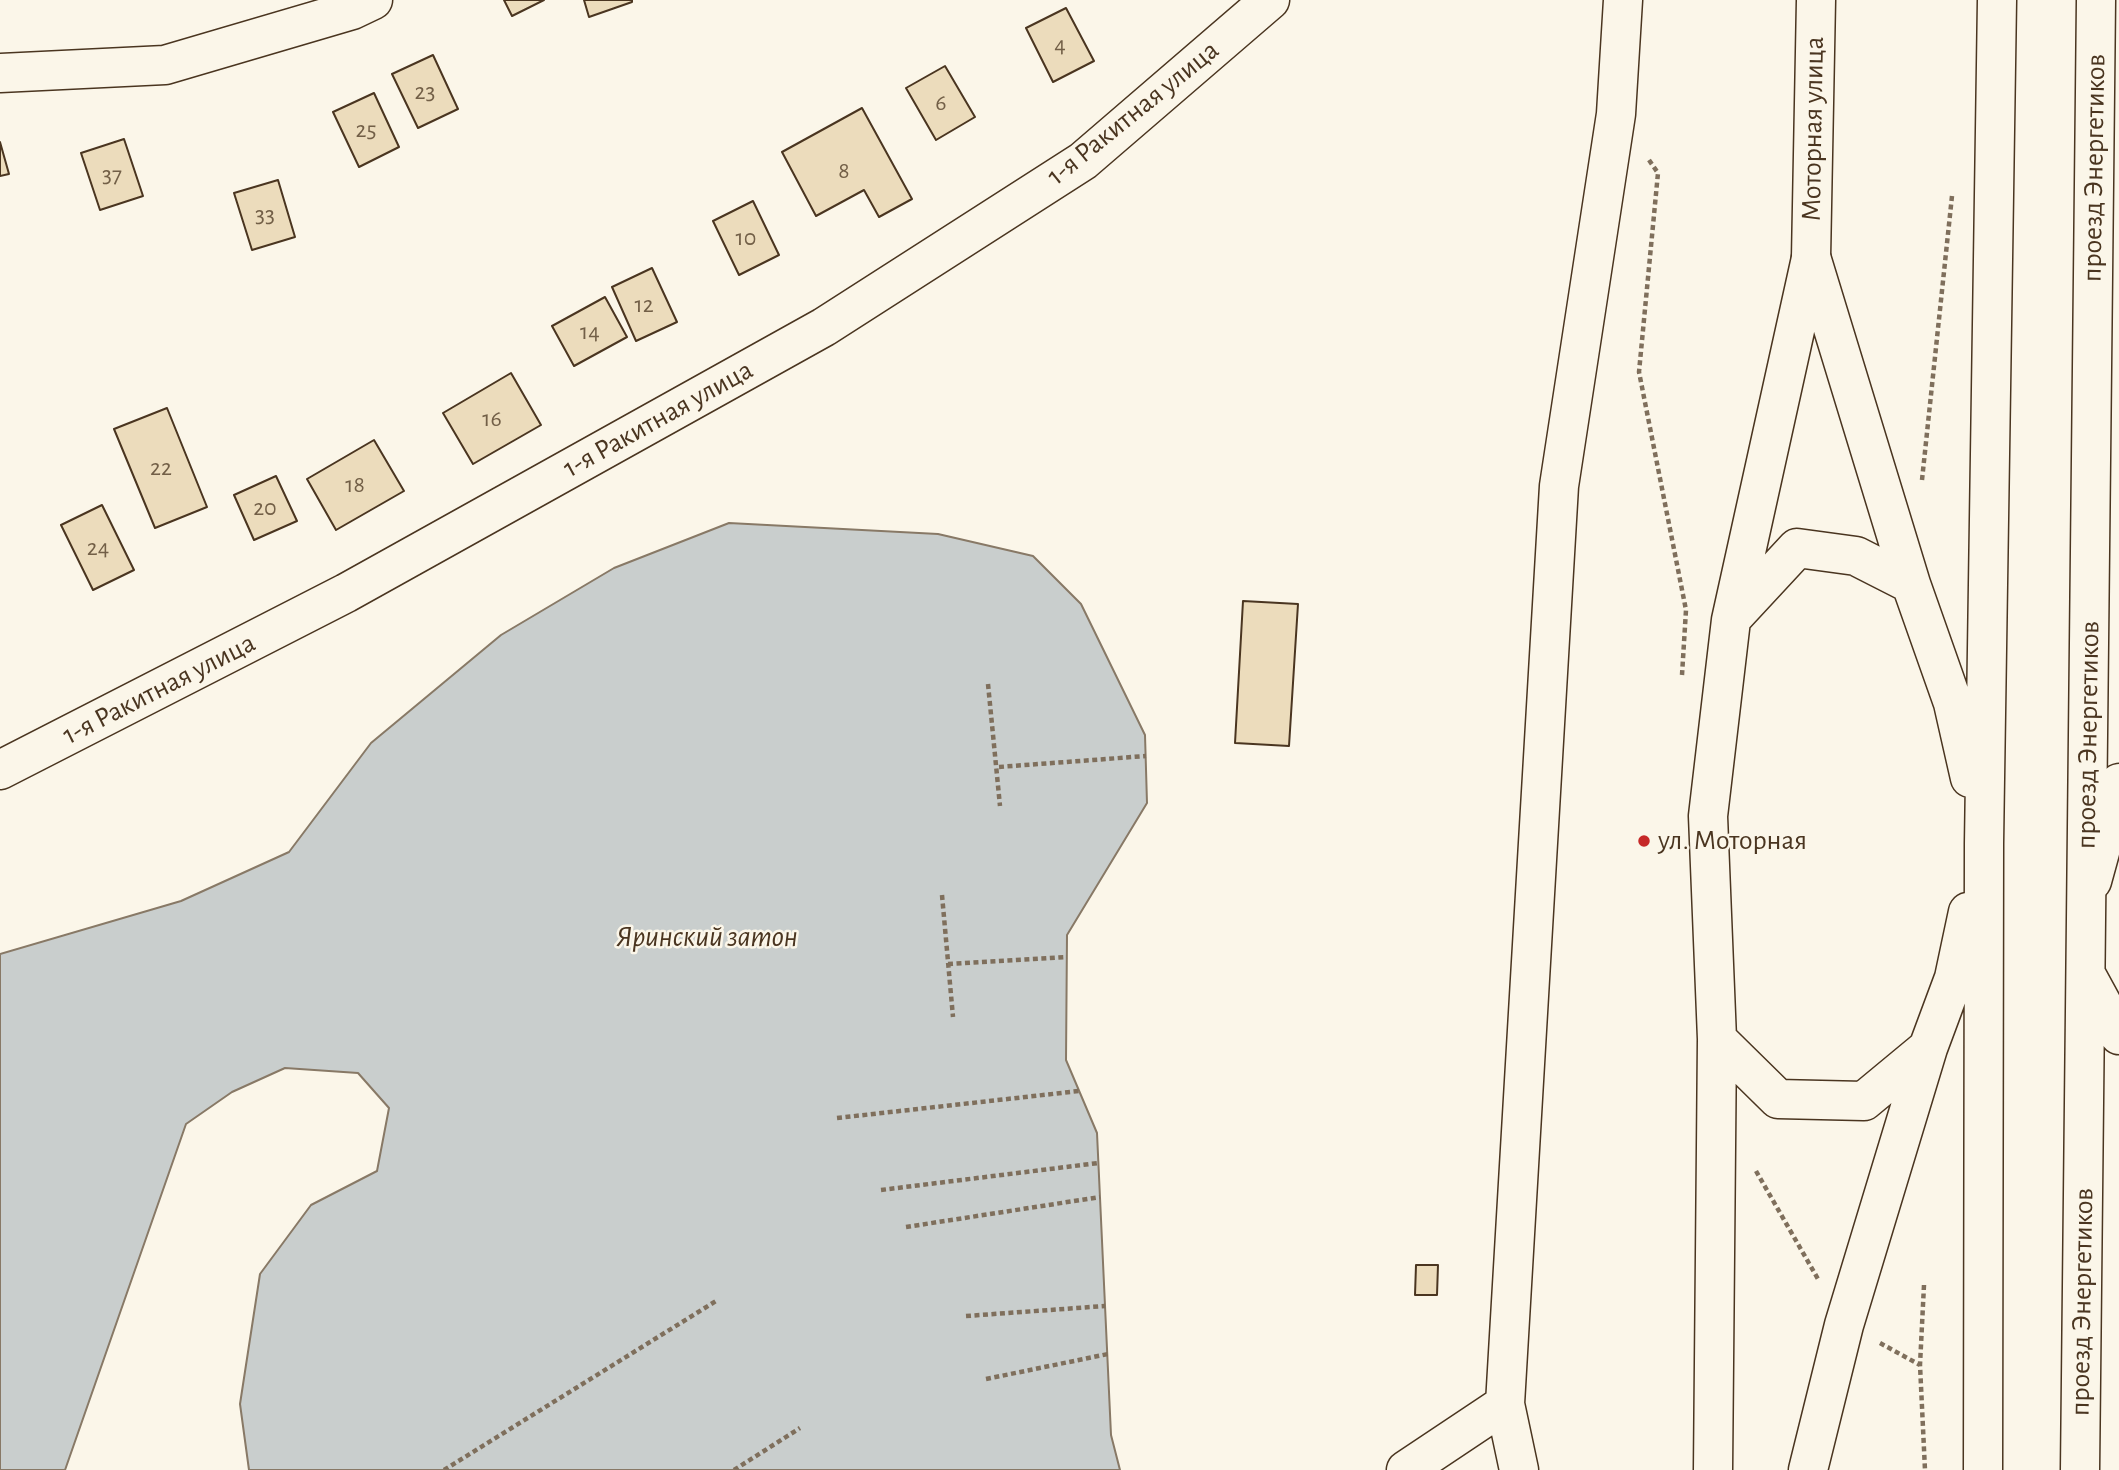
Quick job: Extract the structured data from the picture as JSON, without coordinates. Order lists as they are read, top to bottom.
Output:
{
  "streets": {
    "main road": ["1-я Ракитная улица", "Моторная улица", "проезд Энергетиков"]
  },
  "water": ["Яринский затон"],
  "places": ["ул. Моторная"],
  "house_numbers": [
    "4",
    "23",
    "6",
    "25",
    "8",
    "37",
    "33",
    "10",
    "12",
    "14",
    "16",
    "22",
    "18",
    "20",
    "24"
  ]
}
